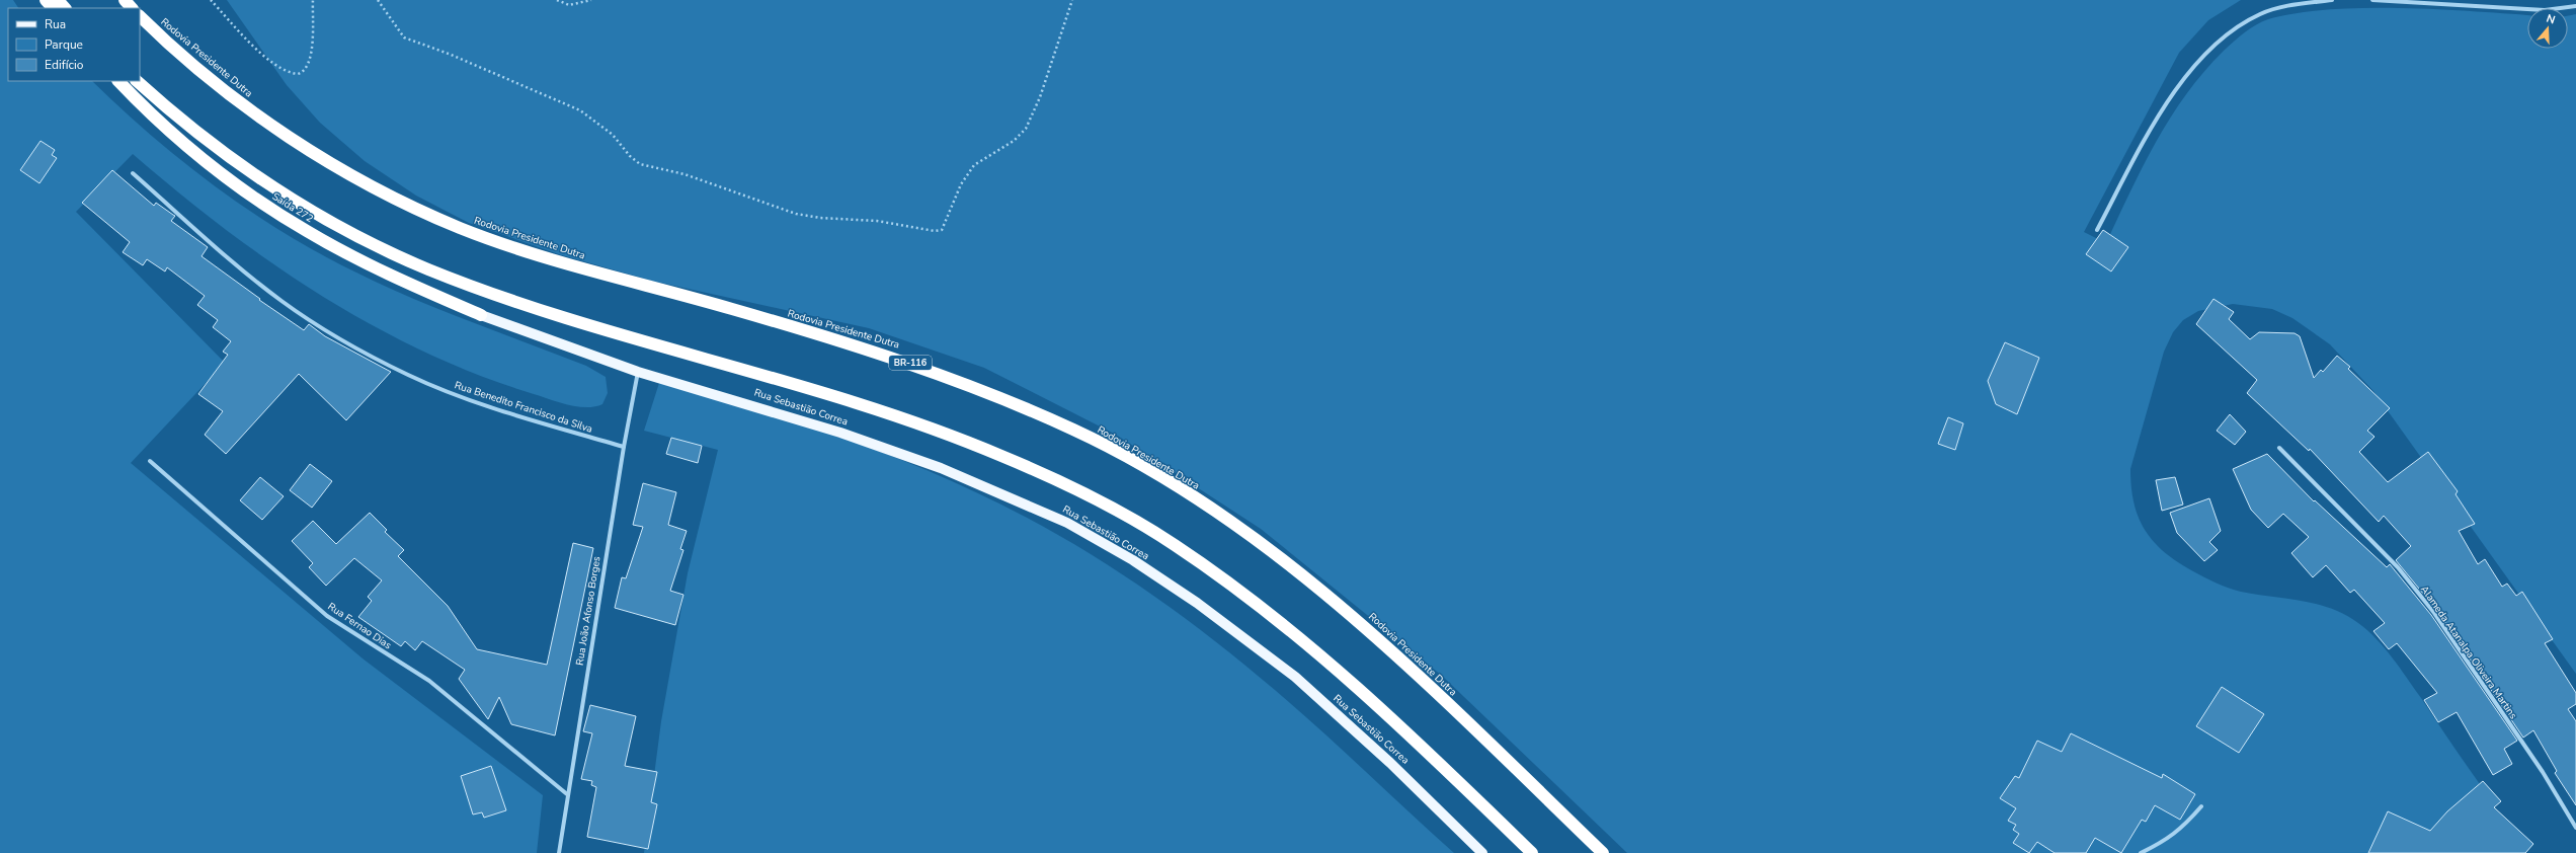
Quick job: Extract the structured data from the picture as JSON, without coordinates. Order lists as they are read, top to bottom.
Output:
{
  "streets": {
    "highway": ["Rodovia Presidente Dutra", "Saída 272", "BR-116"],
    "main road": ["Rua Sebastião Correa"],
    "street": [
      "Rua Benedito Francisco da Silva",
      "Rua João Afonso Borges",
      "Rua Fernao Dias",
      "Alameda Atanalpa Oliveira Martins"
    ]
  },
  "crossings": [
    ["Saída 272", "Rua Sebastião Correa"],
    ["Rua Benedito Francisco da Silva", "Rua João Afonso Borges"],
    ["Rua Sebastião Correa", "Rua João Afonso Borges"],
    ["Rua João Afonso Borges", "Rua Fernao Dias"]
  ],
  "legend": ["Rua", "Parque", "Edifício"],
  "north": "top"
}
